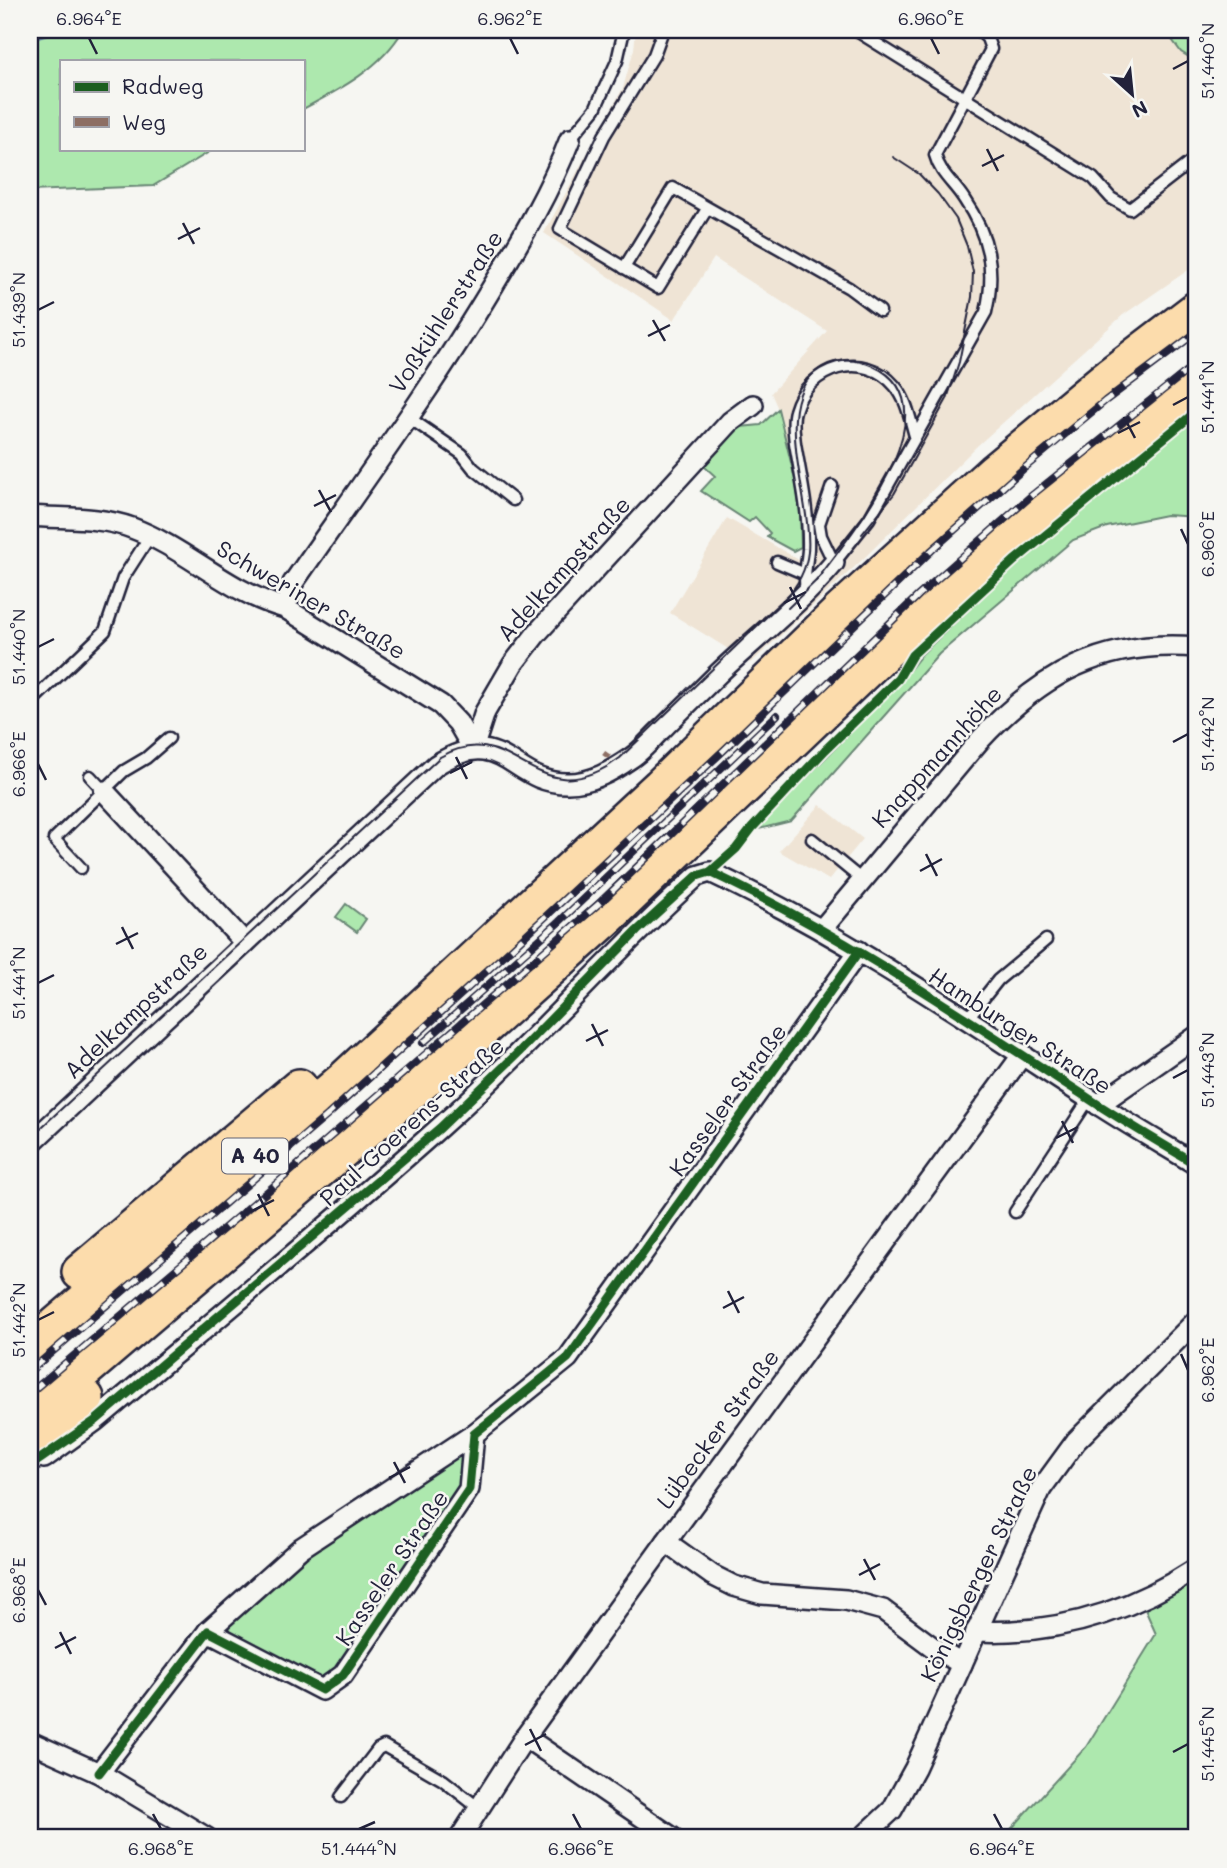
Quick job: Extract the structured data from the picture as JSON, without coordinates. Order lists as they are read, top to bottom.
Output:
{
  "streets": {
    "highway": ["A 40"],
    "street": [
      "Voßkühlerstraße",
      "Adelkampstraße",
      "Schweriner Straße",
      "Knappmannhöhe",
      "Hamburger Straße",
      "Kasseler Straße",
      "Paul-Goerens-Straße",
      "Lübecker Straße",
      "Königsberger Straße"
    ]
  },
  "crossings": [
    ["Voßkühlerstraße", "Schweriner Straße"],
    ["Adelkampstraße", "Schweriner Straße"],
    ["Knappmannhöhe", "Hamburger Straße"],
    ["Knappmannhöhe", "Paul-Goerens-Straße"],
    ["Hamburger Straße", "Kasseler Straße"],
    ["Hamburger Straße", "Paul-Goerens-Straße"],
    ["Hamburger Straße", "Lübecker Straße"]
  ],
  "legend": ["Radweg", "Weg"],
  "north": "bottom right",
  "coordinates": [
    "6.964°E",
    "6.962°E",
    "6.960°E",
    "51.440°N",
    "51.439°N",
    "51.441°N",
    "51.442°N",
    "6.966°E",
    "51.443°N",
    "6.968°E",
    "51.445°N",
    "51.444°N"
  ]
}
